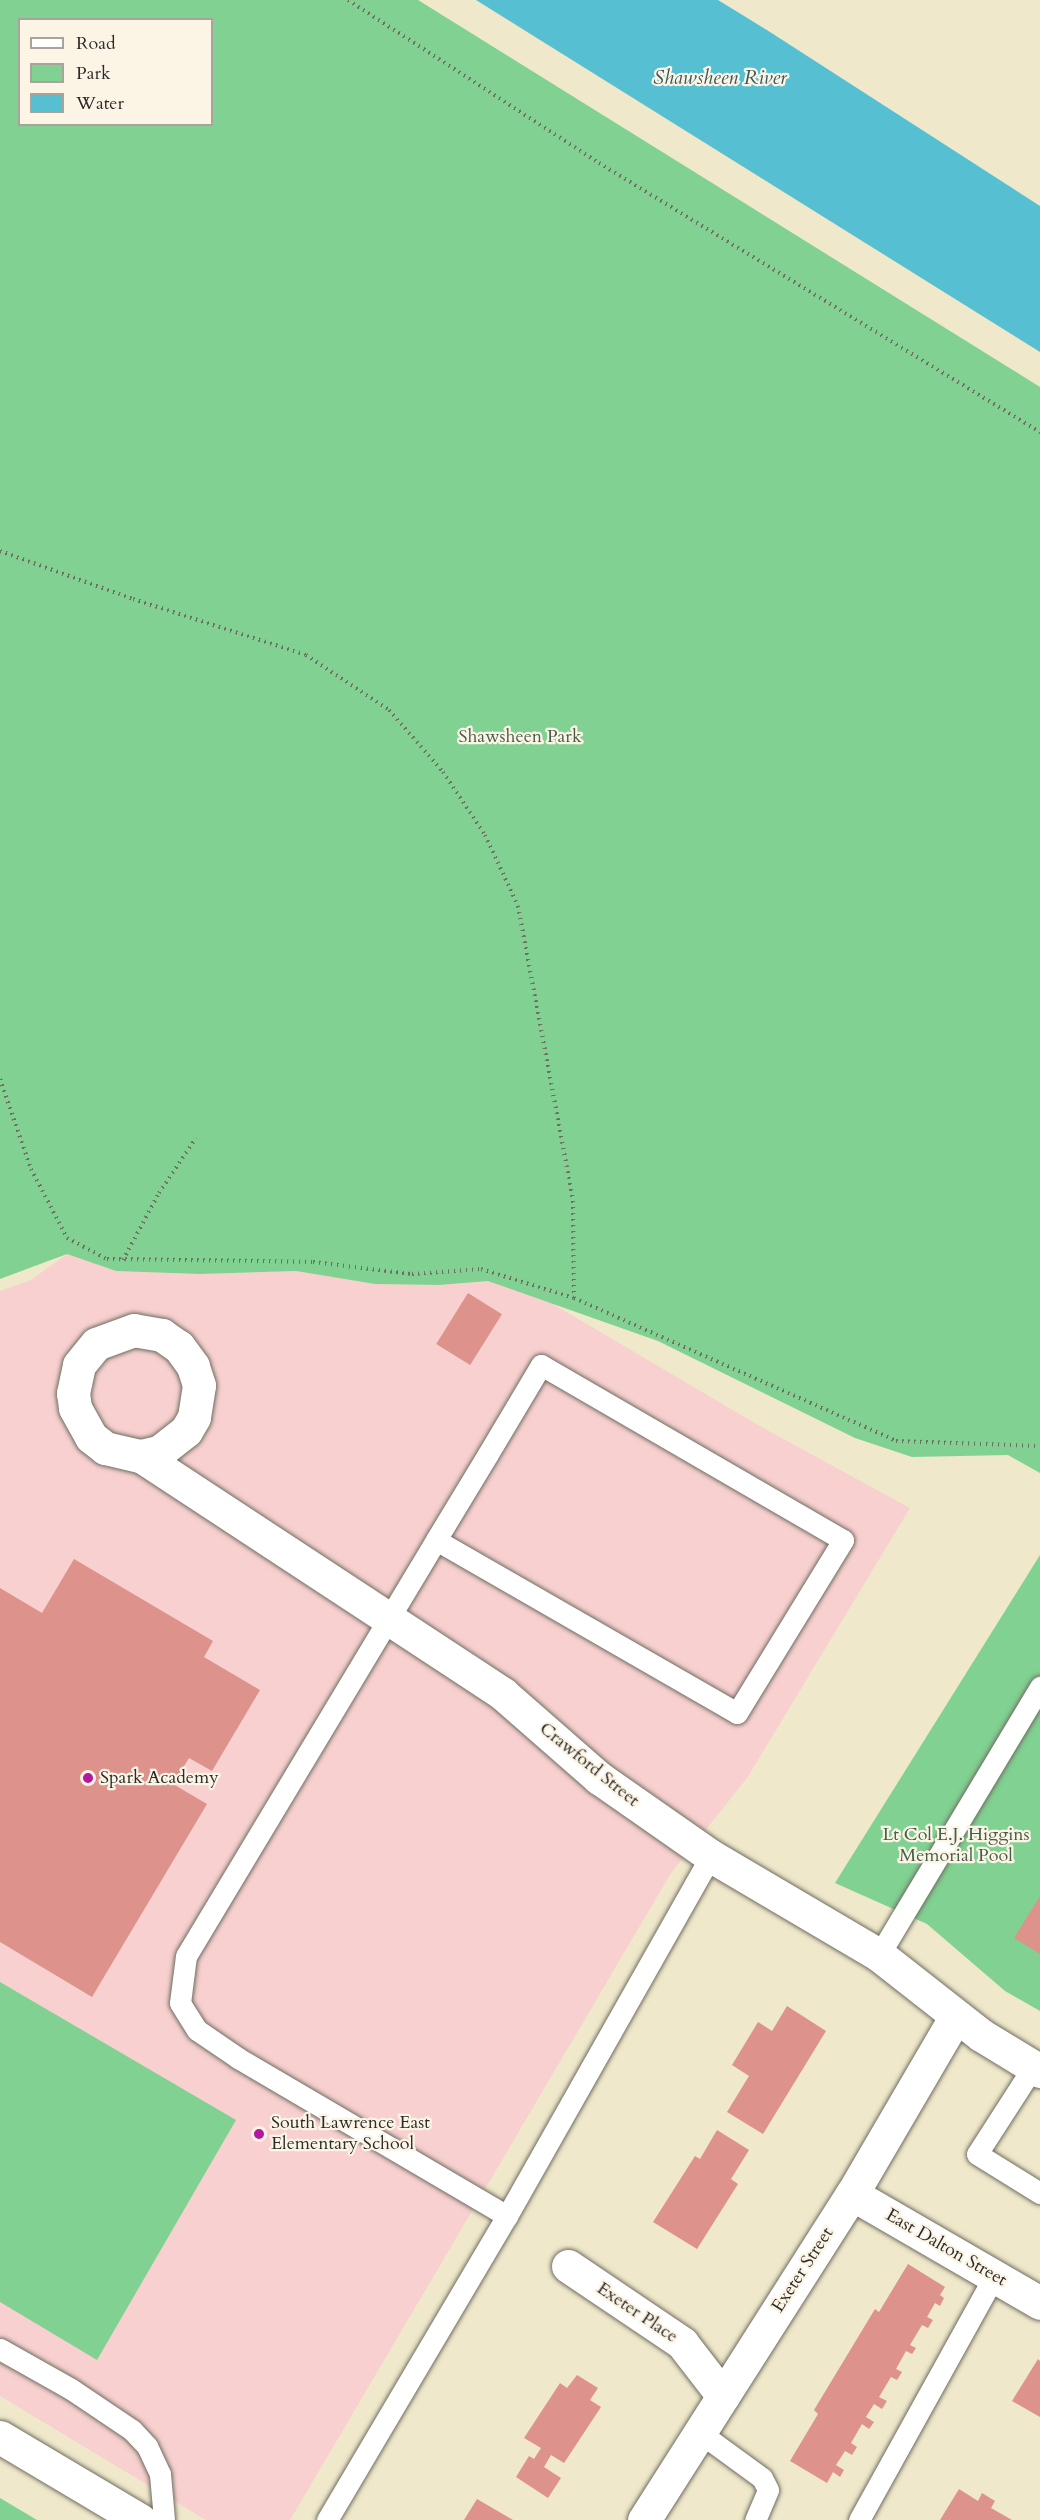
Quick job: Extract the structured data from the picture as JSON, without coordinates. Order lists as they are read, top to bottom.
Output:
{
  "streets": {
    "street": [
      "Crawford Street",
      "East Dalton Street",
      "Exeter Street",
      "Exeter Place"
    ]
  },
  "crossings": [
    ["Crawford Street", "Exeter Street"],
    ["East Dalton Street", "Exeter Street"],
    ["Exeter Street", "Exeter Place"]
  ],
  "water": ["Shawsheen River"],
  "parks": ["Shawsheen Park", "Lt Col E.J. Higgins Memorial Pool"],
  "places": ["Spark Academy", "South Lawrence East Elementary School"],
  "legend": ["Road", "Park", "Water"]
}
